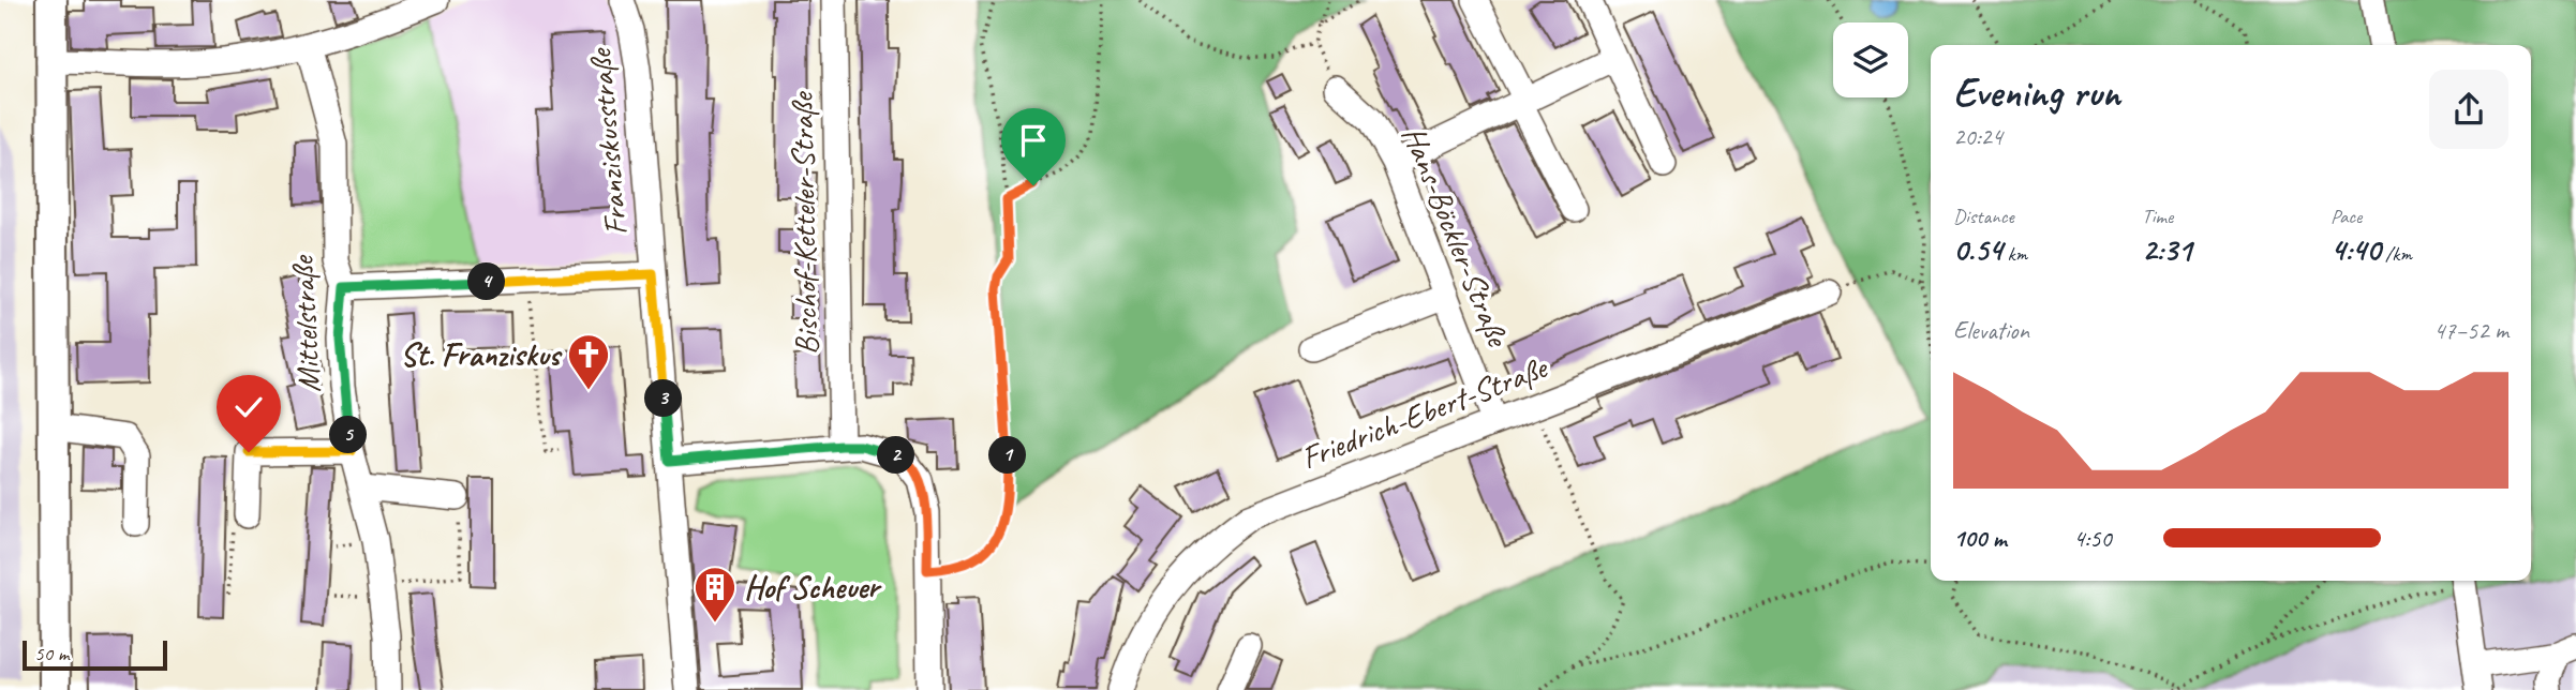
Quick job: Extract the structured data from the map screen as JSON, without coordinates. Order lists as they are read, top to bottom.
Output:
{
  "streets": {
    "street": [
      "Franziskusstraße",
      "Bischof-Ketteler-Straße",
      "Hans-Böckler-Straße",
      "Mittelstraße",
      "Friedrich-Ebert-Straße"
    ]
  },
  "crossings": [
    ["Hans-Böckler-Straße", "Friedrich-Ebert-Straße"]
  ],
  "places": {
    "church": ["St. Franziskus"],
    "building": ["Hof Scheuer"]
  },
  "scale_bar": "50 m",
  "page": {
    "heading": ["Evening run", "20:24"],
    "stats": [
      ["Distance", "0.54 km"],
      ["Time", "2:31"],
      ["Pace", "4:40 /km"]
    ],
    "pins": [
      "4",
      "3",
      "5",
      "1",
      "2"
    ],
    "chart": ["Elevation", "47–52 m"],
    "list": [
      {
        "name": "100 m",
        "note": "4:50"
      }
    ],
    "scale": "50 m"
  }
}
